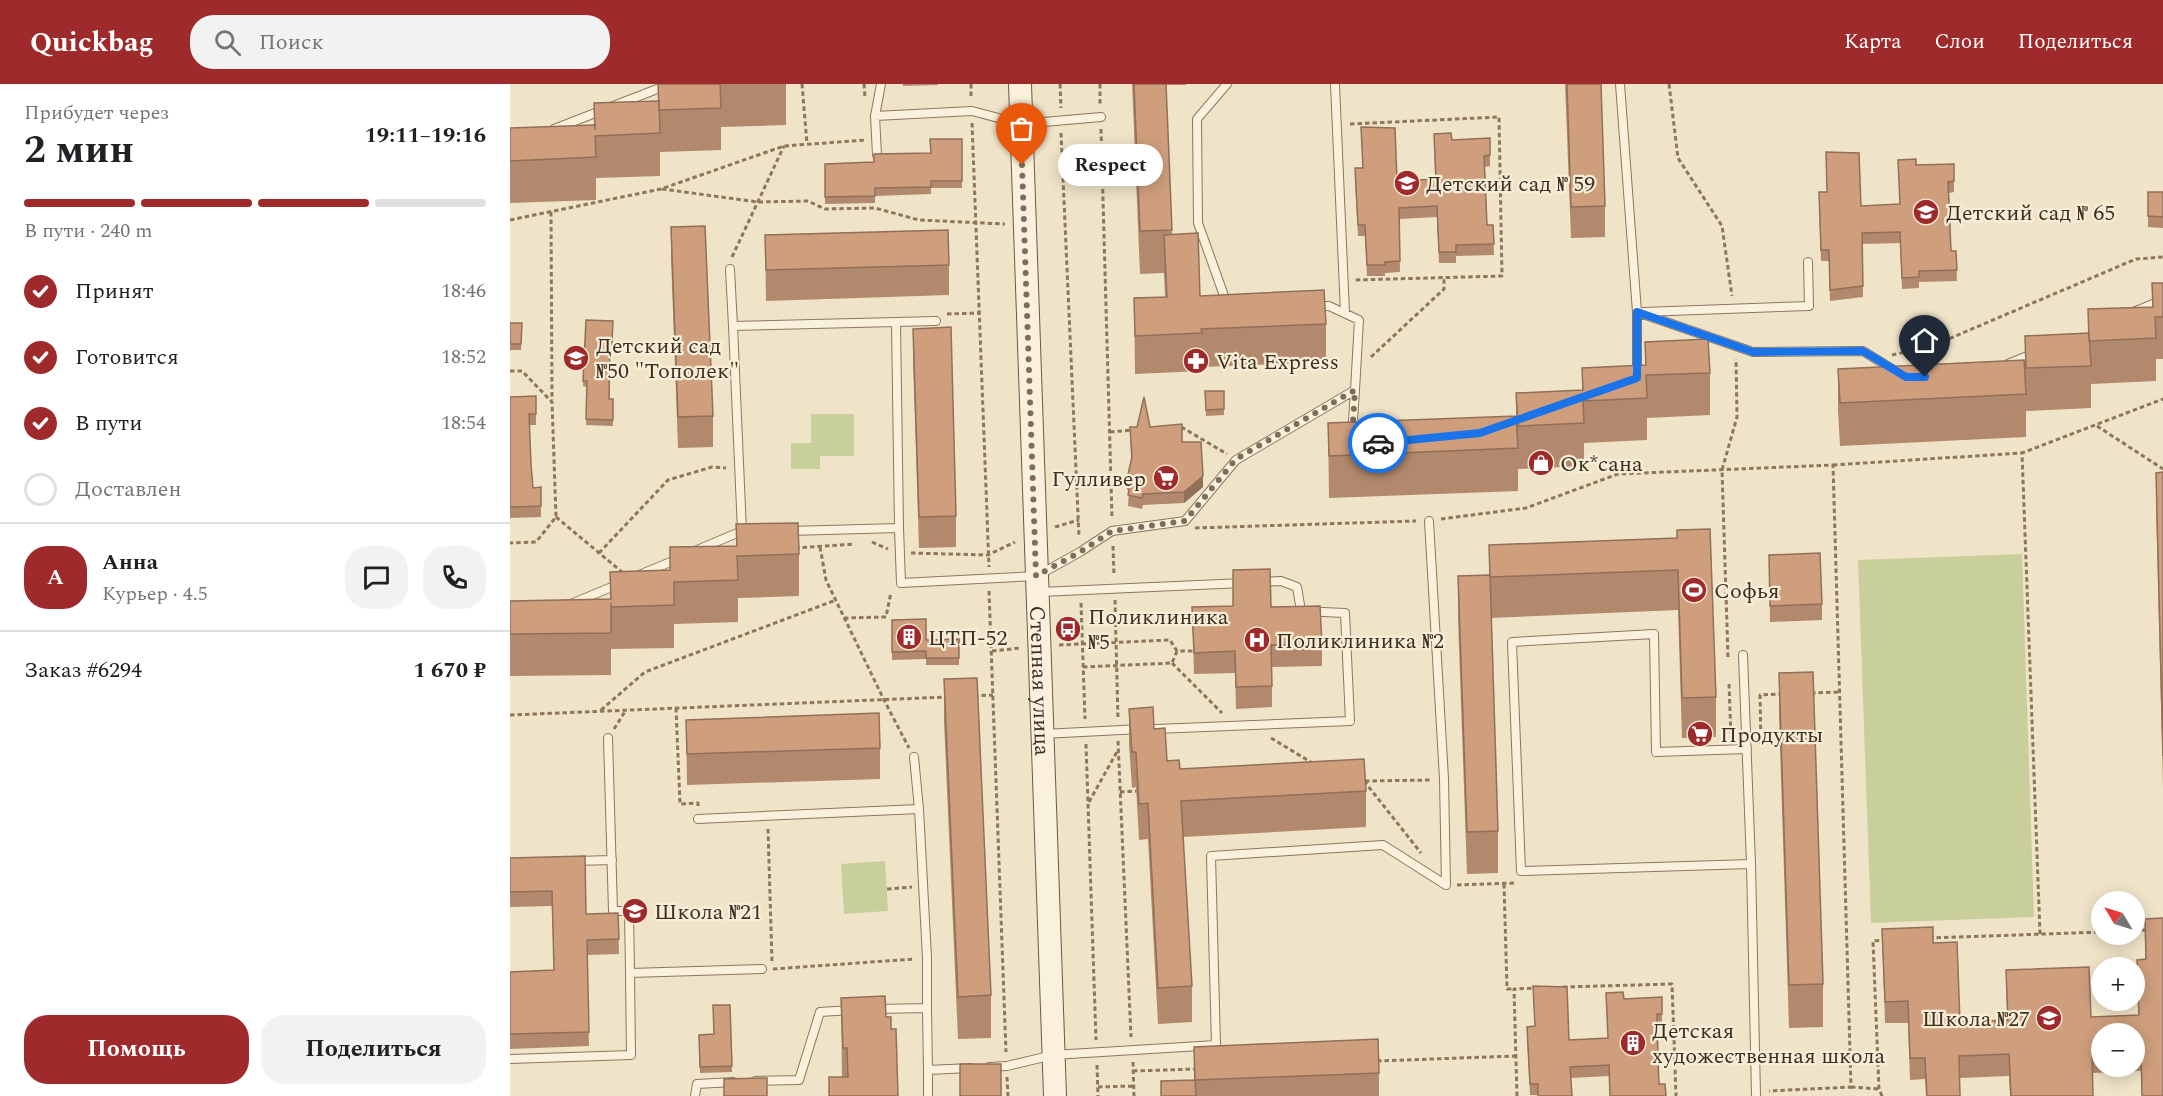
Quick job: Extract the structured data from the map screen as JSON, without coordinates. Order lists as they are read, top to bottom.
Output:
{
  "streets": {
    "street": ["Степная улица"]
  },
  "places": {
    "other": ["Respect"],
    "school or university": [
      "Детский сад № 59",
      "Детский сад № 65",
      "Детский сад №50 \"Тополек\"",
      "Школа №21",
      "Школа №27"
    ],
    "pharmacy": ["Vita Express"],
    "shop": ["Ок*сана"],
    "supermarket": ["Гулливер", "Продукты"],
    "sports": ["Софья"],
    "bus stop": ["Поликлиника №5"],
    "building": ["ЦТП-52", "Детская художественная школа"],
    "hospital": ["Поликлиника №2"]
  },
  "north": "top left",
  "page": {
    "header": "Quickbag",
    "search": "Поиск",
    "nav": ["Карта", "Слои", "Поделиться"],
    "heading": ["2 мин", "Прибудет через", "19:11–19:16"],
    "panel": [
      "Анна",
      "Курьер · 4.5",
      "Заказ #6294",
      "1 670 ₽"
    ],
    "bubble": "Respect",
    "bar": "В пути · 240 m",
    "list": [
      ["Принят", "18:46"],
      ["Готовится", "18:52"],
      ["В пути", "18:54"],
      "Доставлен"
    ],
    "round": "А",
    "map_buttons": ["+", "−"],
    "buttons": ["Помощь", "Поделиться"]
  }
}
